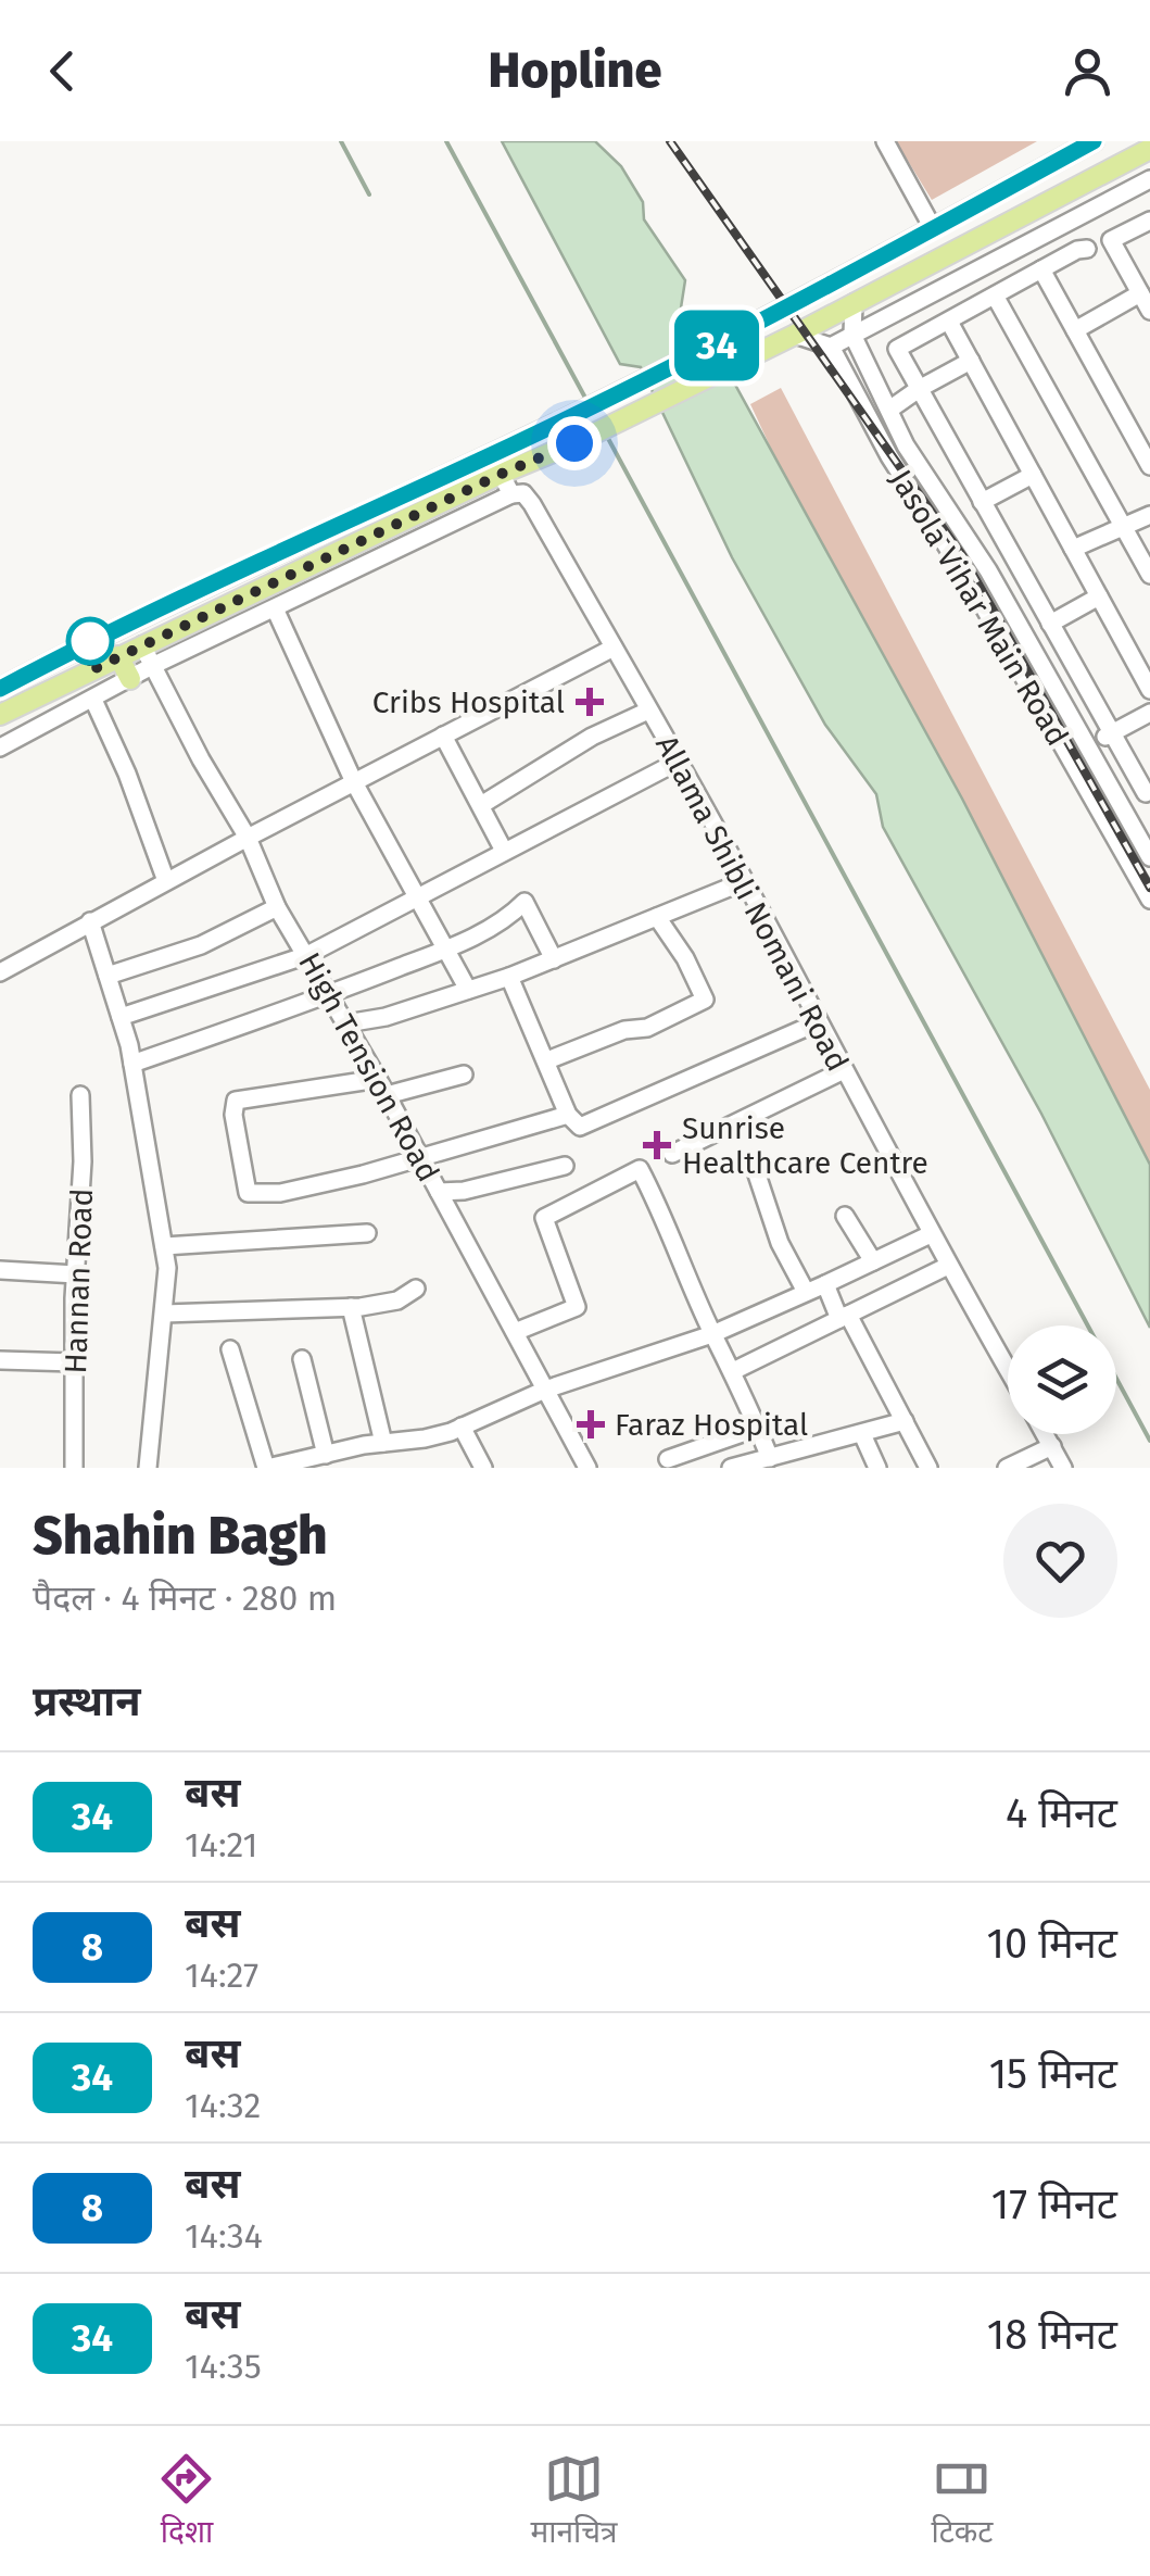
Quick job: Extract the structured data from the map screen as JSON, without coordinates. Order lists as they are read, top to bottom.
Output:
{
  "streets": {
    "street": [
      "Jasola Vihar Main Road",
      "Allama Shibli Nomani Road",
      "High Tension Road",
      "Hannan Road"
    ]
  },
  "places": {
    "health": ["Cribs Hospital", "Sunrise Healthcare Centre", "Faraz Hospital"]
  },
  "lines": ["bus line 34"],
  "page": {
    "header": "Hopline",
    "on_map": "34",
    "heading": [
      ["Shahin Bagh", "पैदल · 4 मिनट · 280 m"],
      "प्रस्थान"
    ],
    "list": [
      {
        "mark": "34",
        "name": "बस",
        "note": "14:21",
        "value": "4 मिनट"
      },
      {
        "mark": "8",
        "name": "बस",
        "note": "14:27",
        "value": "10 मिनट"
      },
      {
        "mark": "34",
        "name": "बस",
        "note": "14:32",
        "value": "15 मिनट"
      },
      {
        "mark": "8",
        "name": "बस",
        "note": "14:34",
        "value": "17 मिनट"
      },
      {
        "mark": "34",
        "name": "बस",
        "note": "14:35",
        "value": "18 मिनट"
      }
    ],
    "tabs": ["दिशा", "मानचित्र", "टिकट"]
  }
}
